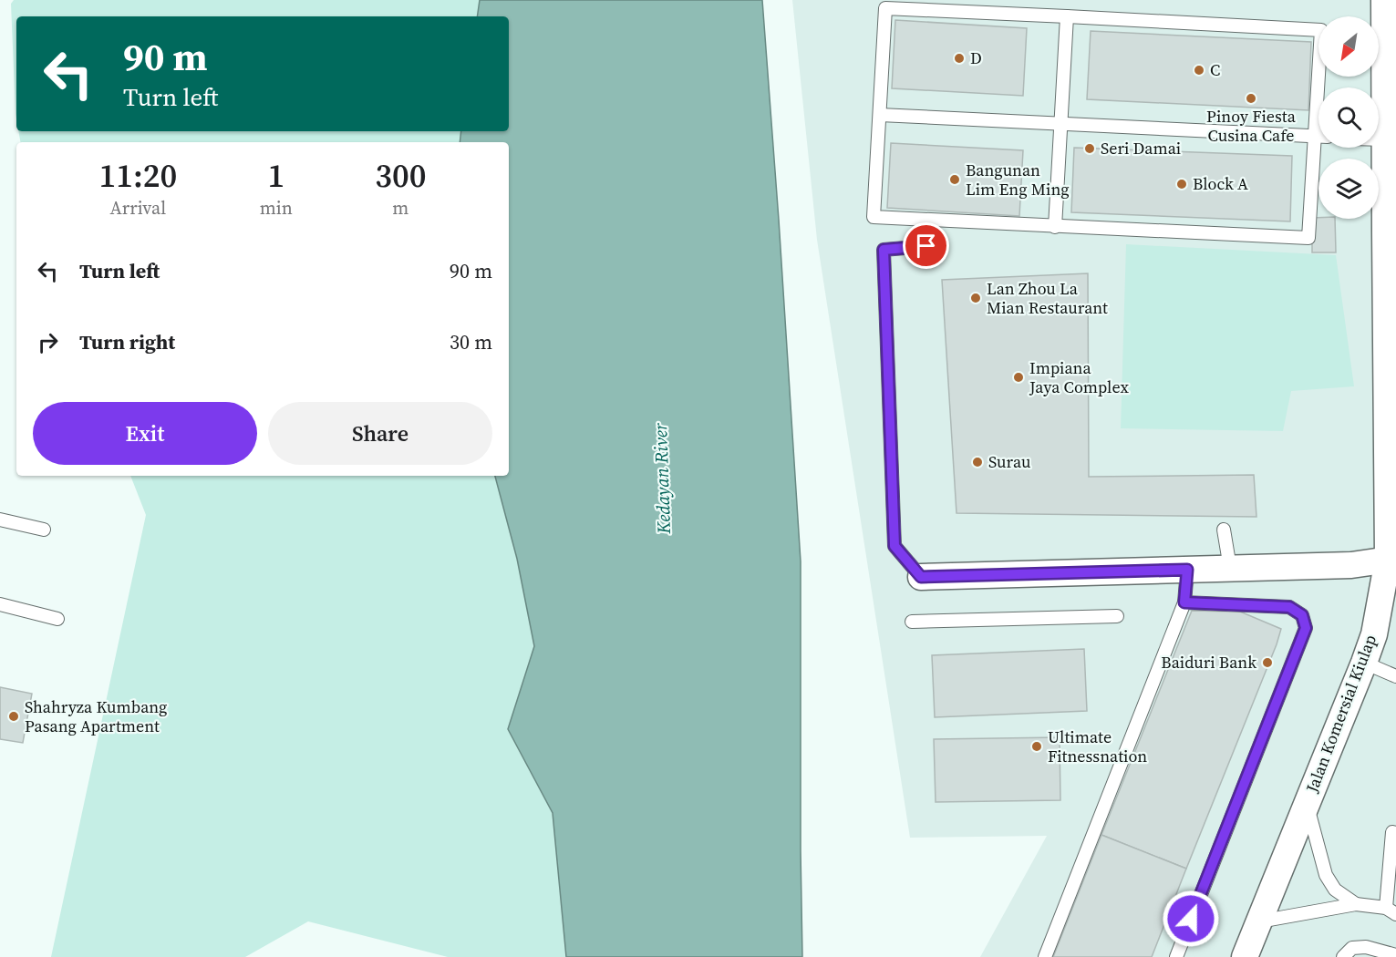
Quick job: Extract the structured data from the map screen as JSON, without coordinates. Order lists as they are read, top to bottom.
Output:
{
  "streets": {
    "street": ["Jalan Komersial Kiulap"]
  },
  "water": ["Kedayan River"],
  "places": [
    "D",
    "C",
    "Pinoy Fiesta Cusina Cafe",
    "Seri Damai",
    "Bangunan Lim Eng Ming",
    "Block A",
    "Lan Zhou La Mian Restaurant",
    "Impiana Jaya Complex",
    "Surau",
    "Baiduri Bank",
    "Shahryza Kumbang Pasang Apartment",
    "Ultimate Fitnessnation"
  ],
  "north": "bottom left",
  "page": {
    "turn": ["90 m", "Turn left"],
    "eta": [
      "11:20",
      "Arrival",
      "1",
      "min",
      "300",
      "m"
    ],
    "list": [
      {
        "name": "Turn left",
        "value": "90 m"
      },
      {
        "name": "Turn right",
        "value": "30 m"
      }
    ],
    "buttons": ["Exit", "Share"]
  }
}
